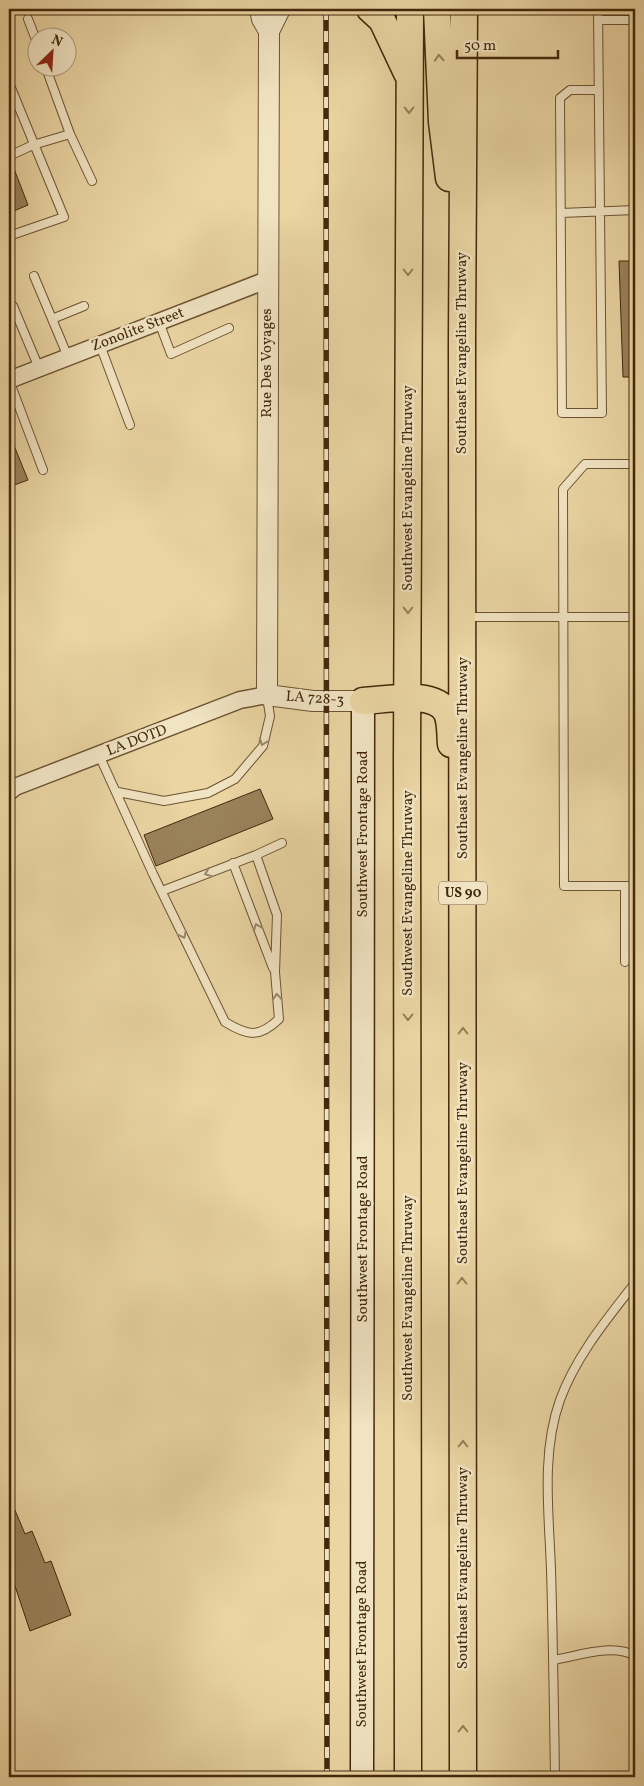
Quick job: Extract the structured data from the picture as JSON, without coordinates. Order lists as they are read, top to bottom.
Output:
{
  "streets": {
    "highway": ["Southeast Evangeline Thruway", "Southwest Evangeline Thruway", "US 90"],
    "main road": ["Southwest Frontage Road"],
    "street": [
      "Zonolite Street",
      "Rue Des Voyages",
      "LA 728-3",
      "LA DOTD"
    ]
  },
  "crossings": [
    ["Zonolite Street", "Rue Des Voyages"],
    ["Rue Des Voyages", "LA 728-3"],
    ["Rue Des Voyages", "LA DOTD"],
    ["LA 728-3", "LA DOTD"],
    ["LA 728-3", "Southwest Frontage Road"]
  ],
  "one_way": ["Southeast Evangeline Thruway", "Southwest Evangeline Thruway"],
  "scale_bar": "50 m",
  "north": "top right"
}
